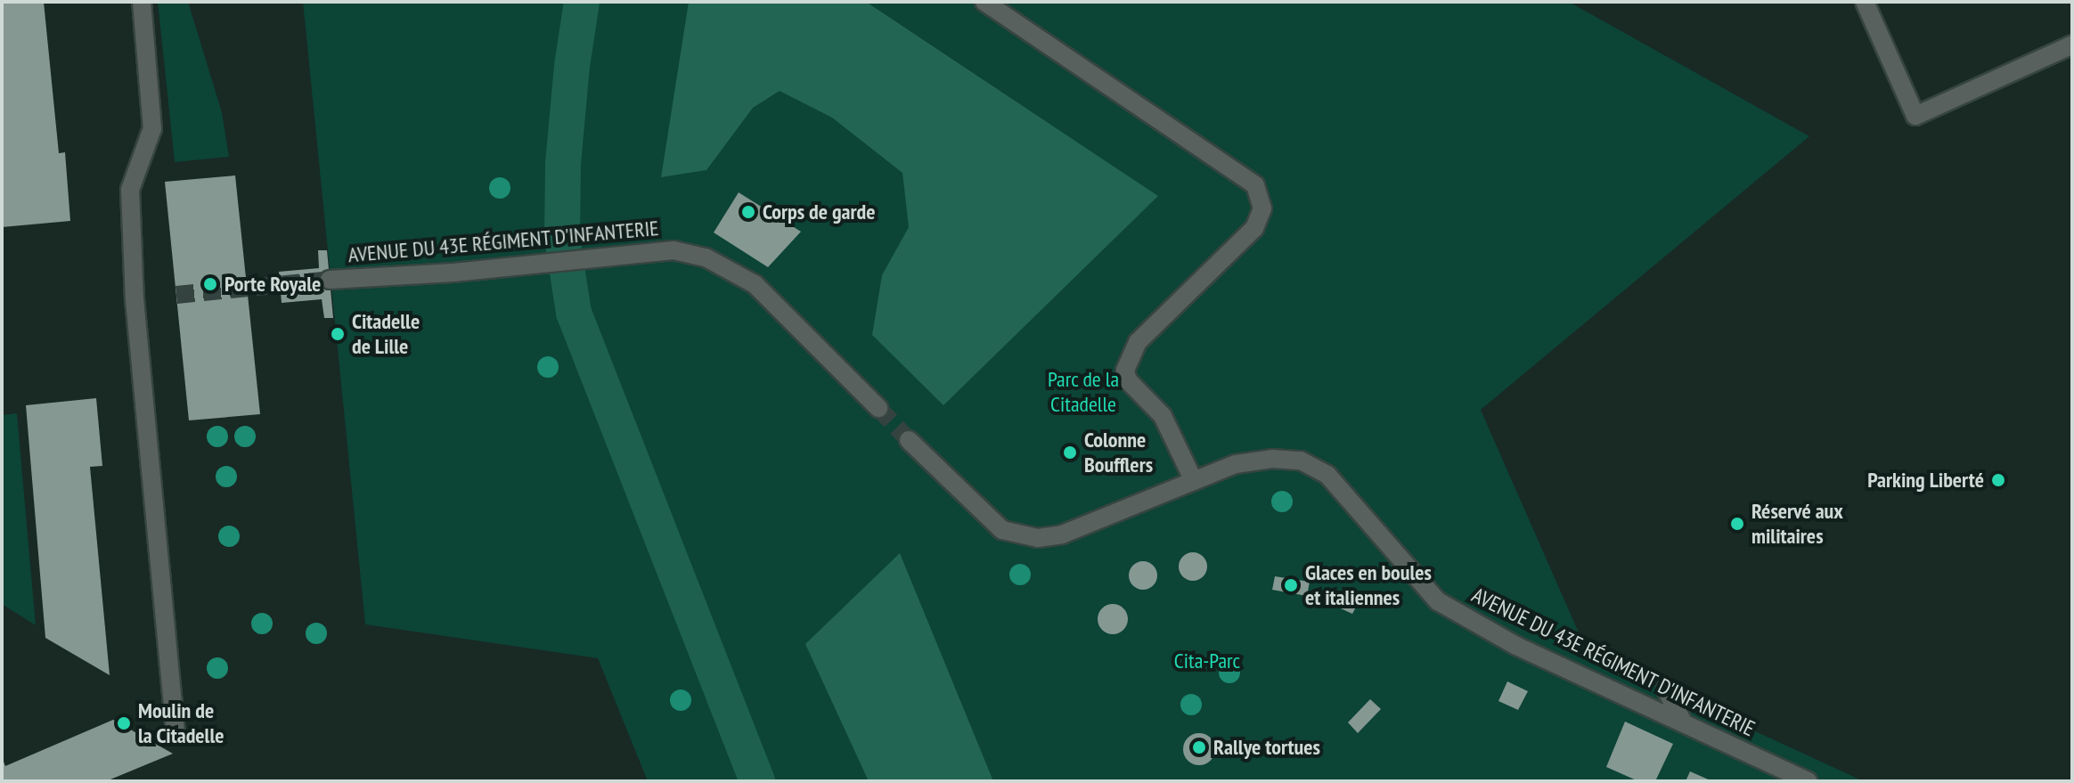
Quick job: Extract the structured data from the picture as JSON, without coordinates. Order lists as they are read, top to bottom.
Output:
{
  "streets": {
    "street": ["AVENUE DU 43E RÉGIMENT D'INFANTERIE"]
  },
  "parks": ["Parc de la Citadelle", "Cita-Parc"],
  "places": [
    "Corps de garde",
    "Porte Royale",
    "Citadelle de Lille",
    "Colonne Boufflers",
    "Parking Liberté",
    "Réservé aux militaires",
    "Glaces en boules et italiennes",
    "Moulin de la Citadelle",
    "Rallye tortues"
  ]
}
